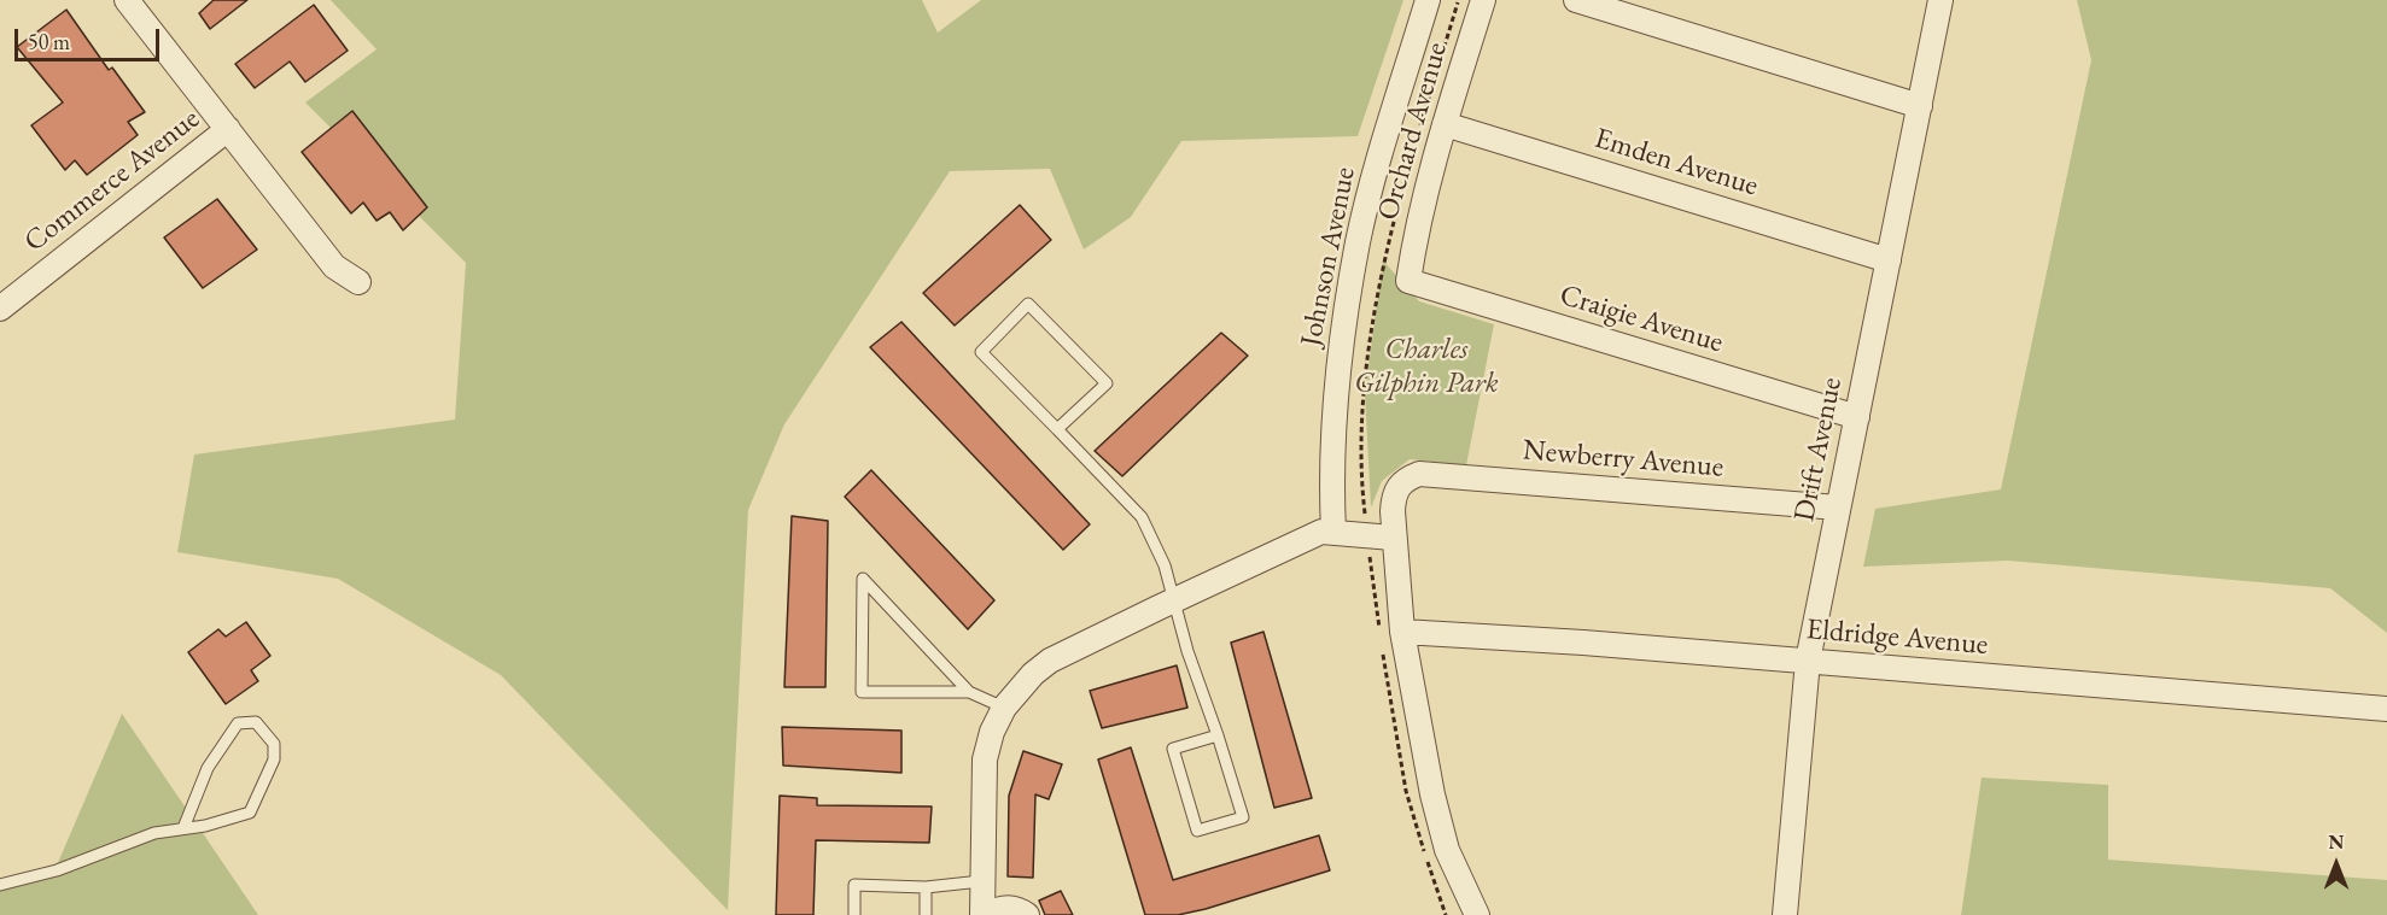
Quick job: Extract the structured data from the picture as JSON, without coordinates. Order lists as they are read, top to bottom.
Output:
{
  "streets": {
    "street": [
      "Orchard Avenue",
      "Emden Avenue",
      "Commerce Avenue",
      "Johnson Avenue",
      "Craigie Avenue",
      "Drift Avenue",
      "Newberry Avenue",
      "Eldridge Avenue"
    ]
  },
  "crossings": [
    ["Orchard Avenue", "Emden Avenue"],
    ["Orchard Avenue", "Craigie Avenue"],
    ["Emden Avenue", "Drift Avenue"],
    ["Craigie Avenue", "Drift Avenue"],
    ["Drift Avenue", "Newberry Avenue"],
    ["Drift Avenue", "Eldridge Avenue"]
  ],
  "parks": ["Charles Gilphin Park"],
  "scale_bar": "50 m",
  "north": "top"
}
